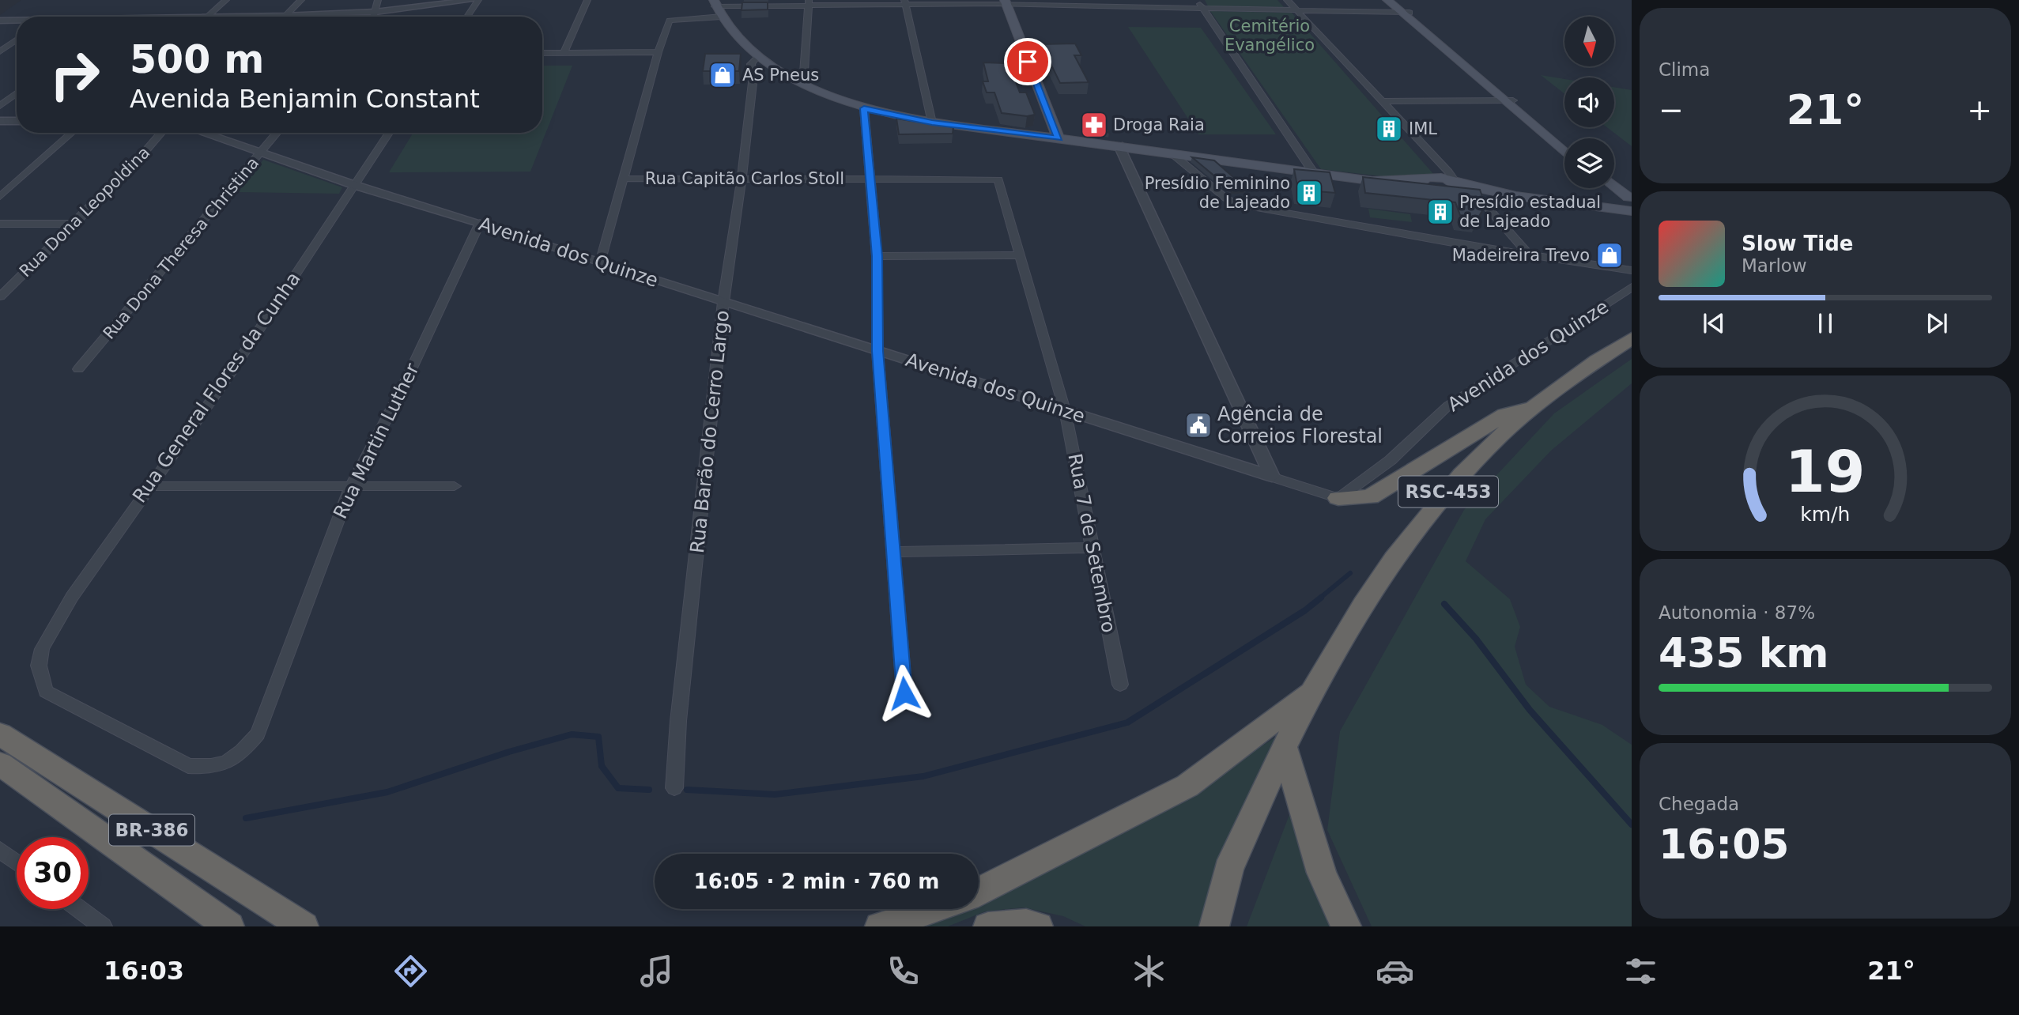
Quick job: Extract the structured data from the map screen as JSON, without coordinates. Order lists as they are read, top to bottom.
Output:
{
  "streets": {
    "highway": ["RSC-453", "BR-386"],
    "street": [
      "Rua Capitão Carlos Stoll",
      "Rua Dona Leopoldina",
      "Rua Dona Theresa Christina",
      "Avenida dos Quinze",
      "Rua General Flores da Cunha",
      "Rua Barão do Cerro Largo",
      "Rua Martin Luther",
      "Rua 7 de Setembro"
    ]
  },
  "crossings": [
    ["Rua Capitão Carlos Stoll", "Rua Barão do Cerro Largo"],
    ["Rua Capitão Carlos Stoll", "Rua 7 de Setembro"],
    ["Rua Dona Theresa Christina", "Avenida dos Quinze"],
    ["Avenida dos Quinze", "Rua General Flores da Cunha"],
    ["Avenida dos Quinze", "Rua Barão do Cerro Largo"],
    ["Avenida dos Quinze", "Rua Martin Luther"],
    ["Avenida dos Quinze", "Rua 7 de Setembro"],
    ["Rua General Flores da Cunha", "Rua Martin Luther"]
  ],
  "parks": ["Cemitério Evangélico"],
  "places": {
    "shop": ["AS Pneus", "Madeireira Trevo"],
    "pharmacy": ["Droga Raia"],
    "building": ["IML", "Presídio Feminino de Lajeado", "Presídio estadual de Lajeado"],
    "public building": ["Agência de Correios Florestal"]
  },
  "north": "bottom",
  "page": {
    "tile": [
      "Clima",
      ["Autonomia · 87%", "435 km"],
      ["Chegada", "16:05"]
    ],
    "turn": ["500 m", "Avenida Benjamin Constant"],
    "heat": ["−", "21°", "+"],
    "song": ["Slow Tide", "Marlow"],
    "limit": "30",
    "trip": "16:05 · 2 min · 760 m",
    "tabs": ["16:03", "21°"],
    "gauge": ["19", "km/h"]
  }
}
